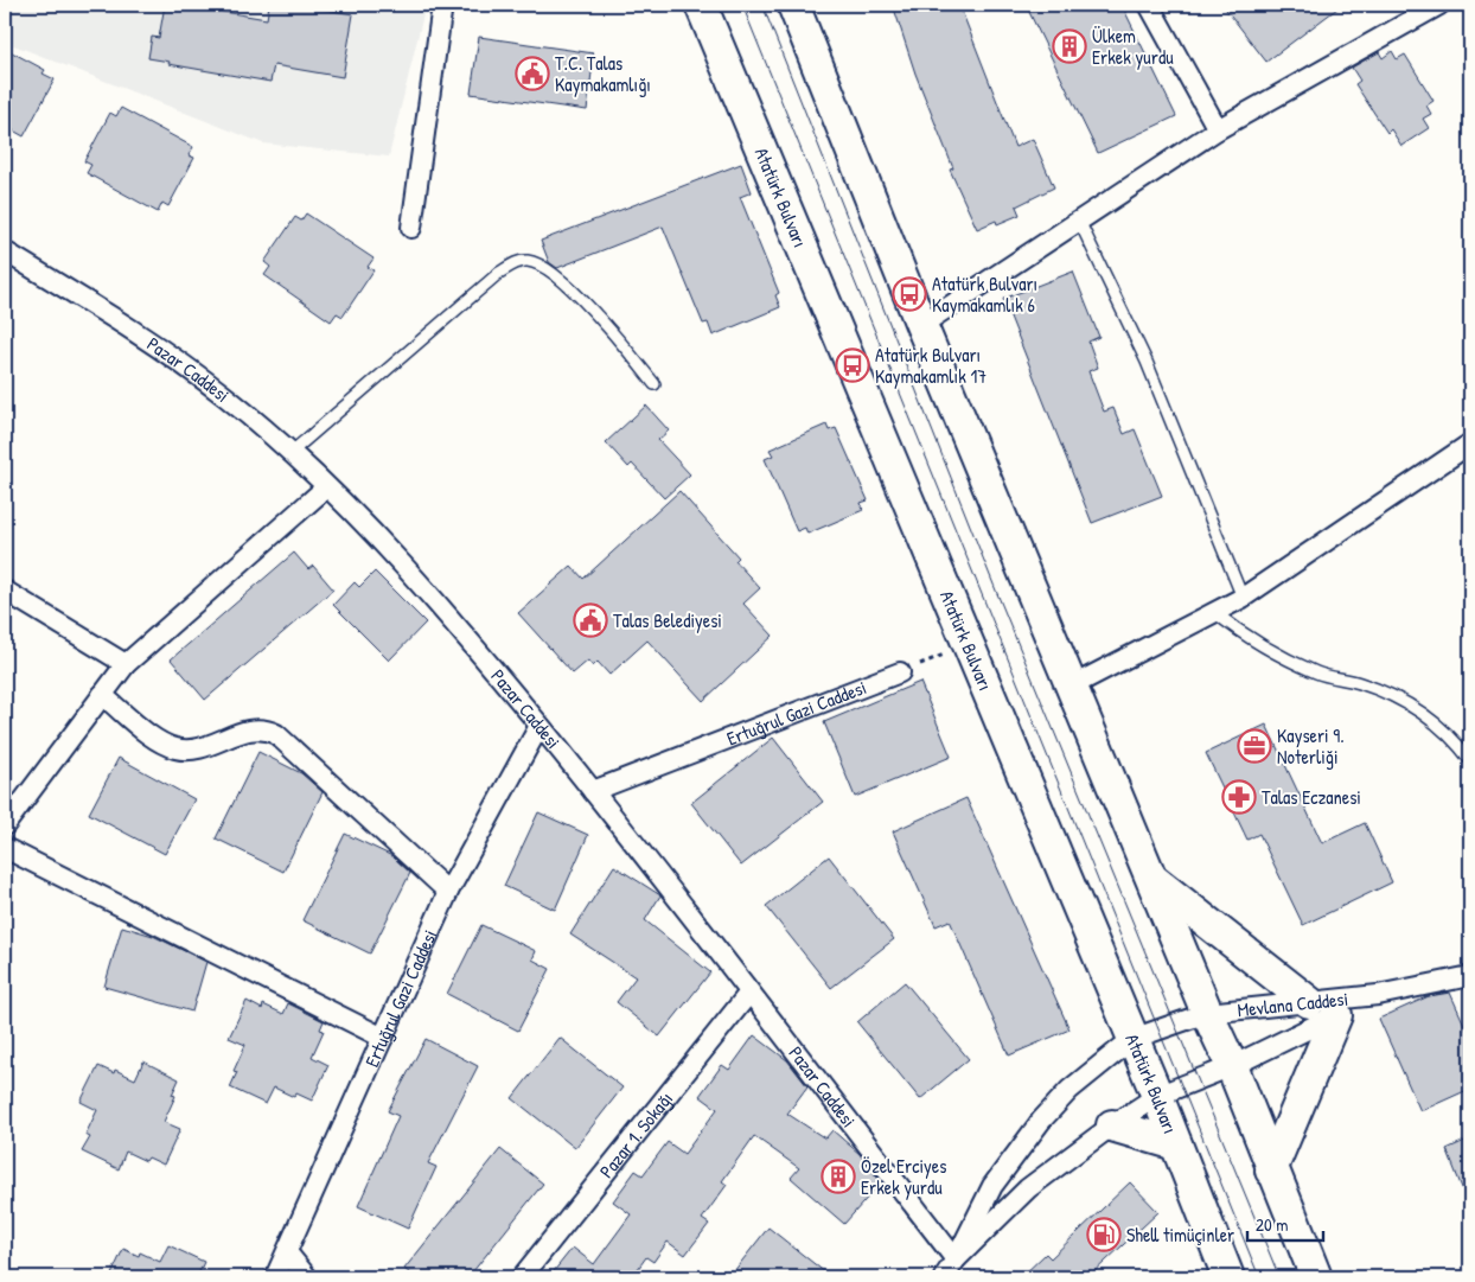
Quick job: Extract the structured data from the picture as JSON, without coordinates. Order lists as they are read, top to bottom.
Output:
{
  "streets": {
    "main road": ["Atatürk Bulvarı"],
    "street": [
      "Pazar Caddesi",
      "Ertuğrul Gazi Caddesi",
      "Mevlana Caddesi",
      "Pazar 1. Sokağı"
    ]
  },
  "crossings": [
    ["Atatürk Bulvarı", "Mevlana Caddesi"],
    ["Pazar Caddesi", "Ertuğrul Gazi Caddesi"],
    ["Pazar Caddesi", "Mevlana Caddesi"],
    ["Pazar Caddesi", "Pazar 1. Sokağı"]
  ],
  "places": {
    "building": ["Ülkem Erkek yurdu", "Özel Erciyes Erkek yurdu"],
    "public building": ["T.C. Talas Kaymakamlığı", "Talas Belediyesi"],
    "bus stop": ["Atatürk Bulvarı Kaymakamlık 6", "Atatürk Bulvarı Kaymakamlık 17"],
    "office": ["Kayseri 9. Noterliği"],
    "pharmacy": ["Talas Eczanesi"],
    "fuel station": ["Shell timüçinler"]
  },
  "scale_bar": "20 m"
}
